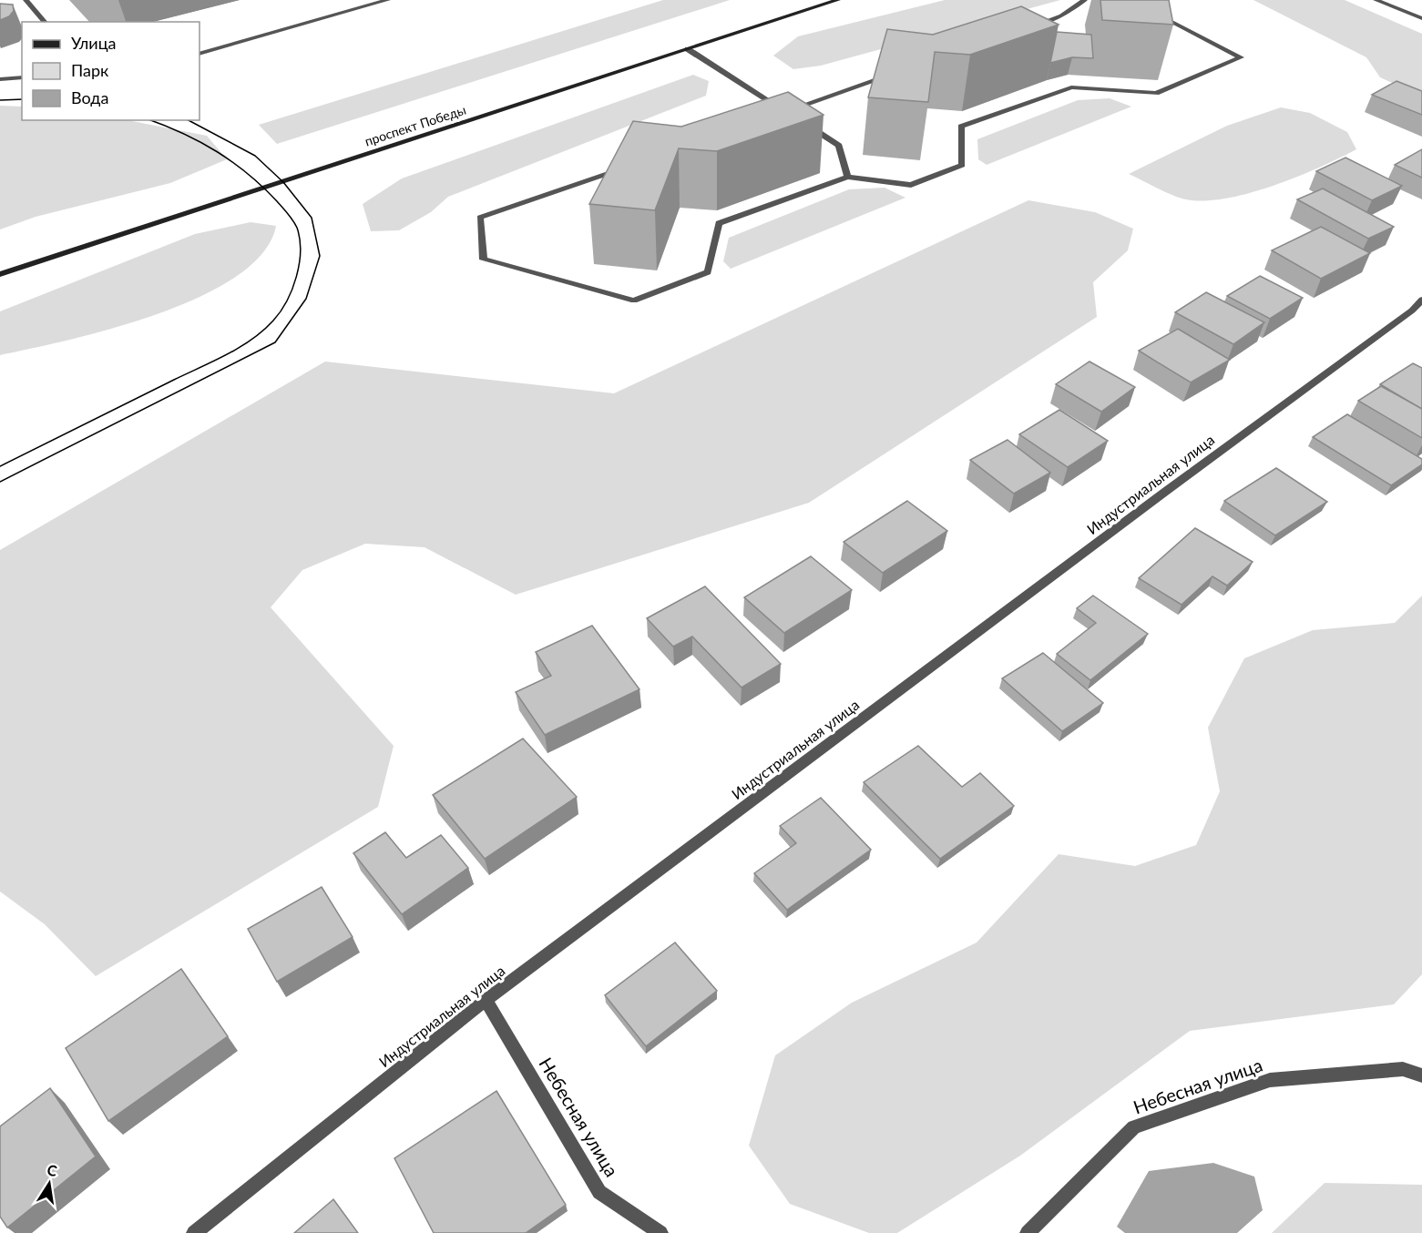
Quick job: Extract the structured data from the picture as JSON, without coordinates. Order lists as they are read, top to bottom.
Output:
{
  "streets": {
    "main road": ["проспект Победы"],
    "street": ["Индустриальная улица", "Небесная улица"]
  },
  "crossings": [
    ["Индустриальная улица", "Небесная улица"]
  ],
  "legend": ["Улица", "Парк", "Вода"],
  "north": "top"
}
